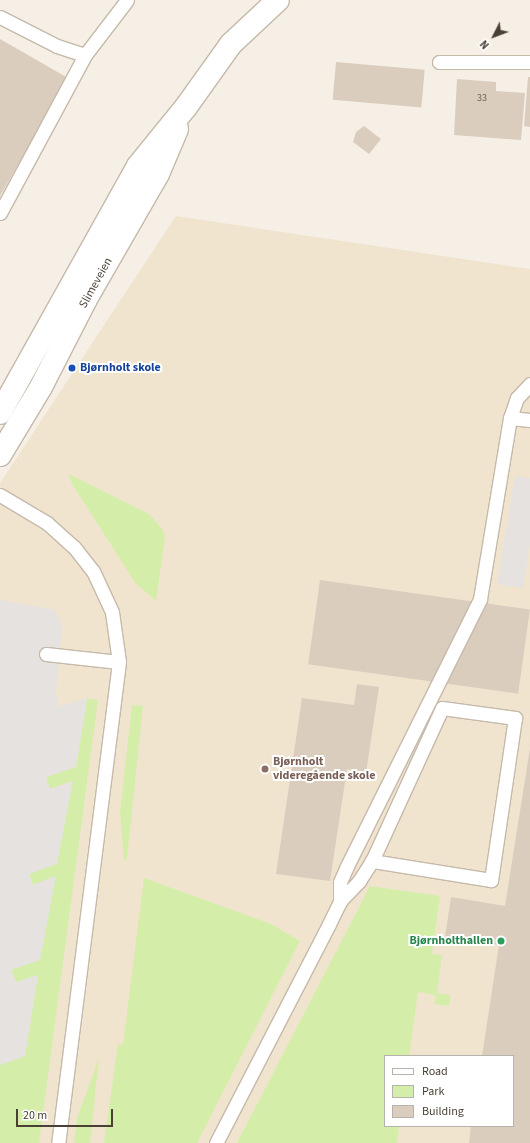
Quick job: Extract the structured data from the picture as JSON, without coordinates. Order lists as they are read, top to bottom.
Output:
{
  "streets": {
    "street": ["Slimeveien"]
  },
  "places": ["Bjørnholt skole", "Bjørnholt videregående skole", "Bjørnholthallen"],
  "house_numbers": ["33"],
  "legend": ["Road", "Park", "Building"],
  "scale_bar": "20 m",
  "north": "bottom left"
}
